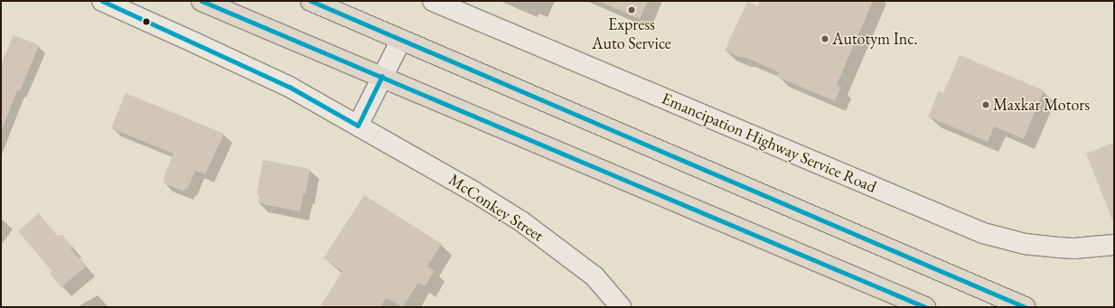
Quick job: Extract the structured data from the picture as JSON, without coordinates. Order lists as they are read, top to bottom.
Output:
{
  "streets": {
    "street": ["Emancipation Highway Service Road", "McConkey Street"]
  },
  "places": ["Express Auto Service", "Autotym Inc.", "Maxkar Motors"]
}
